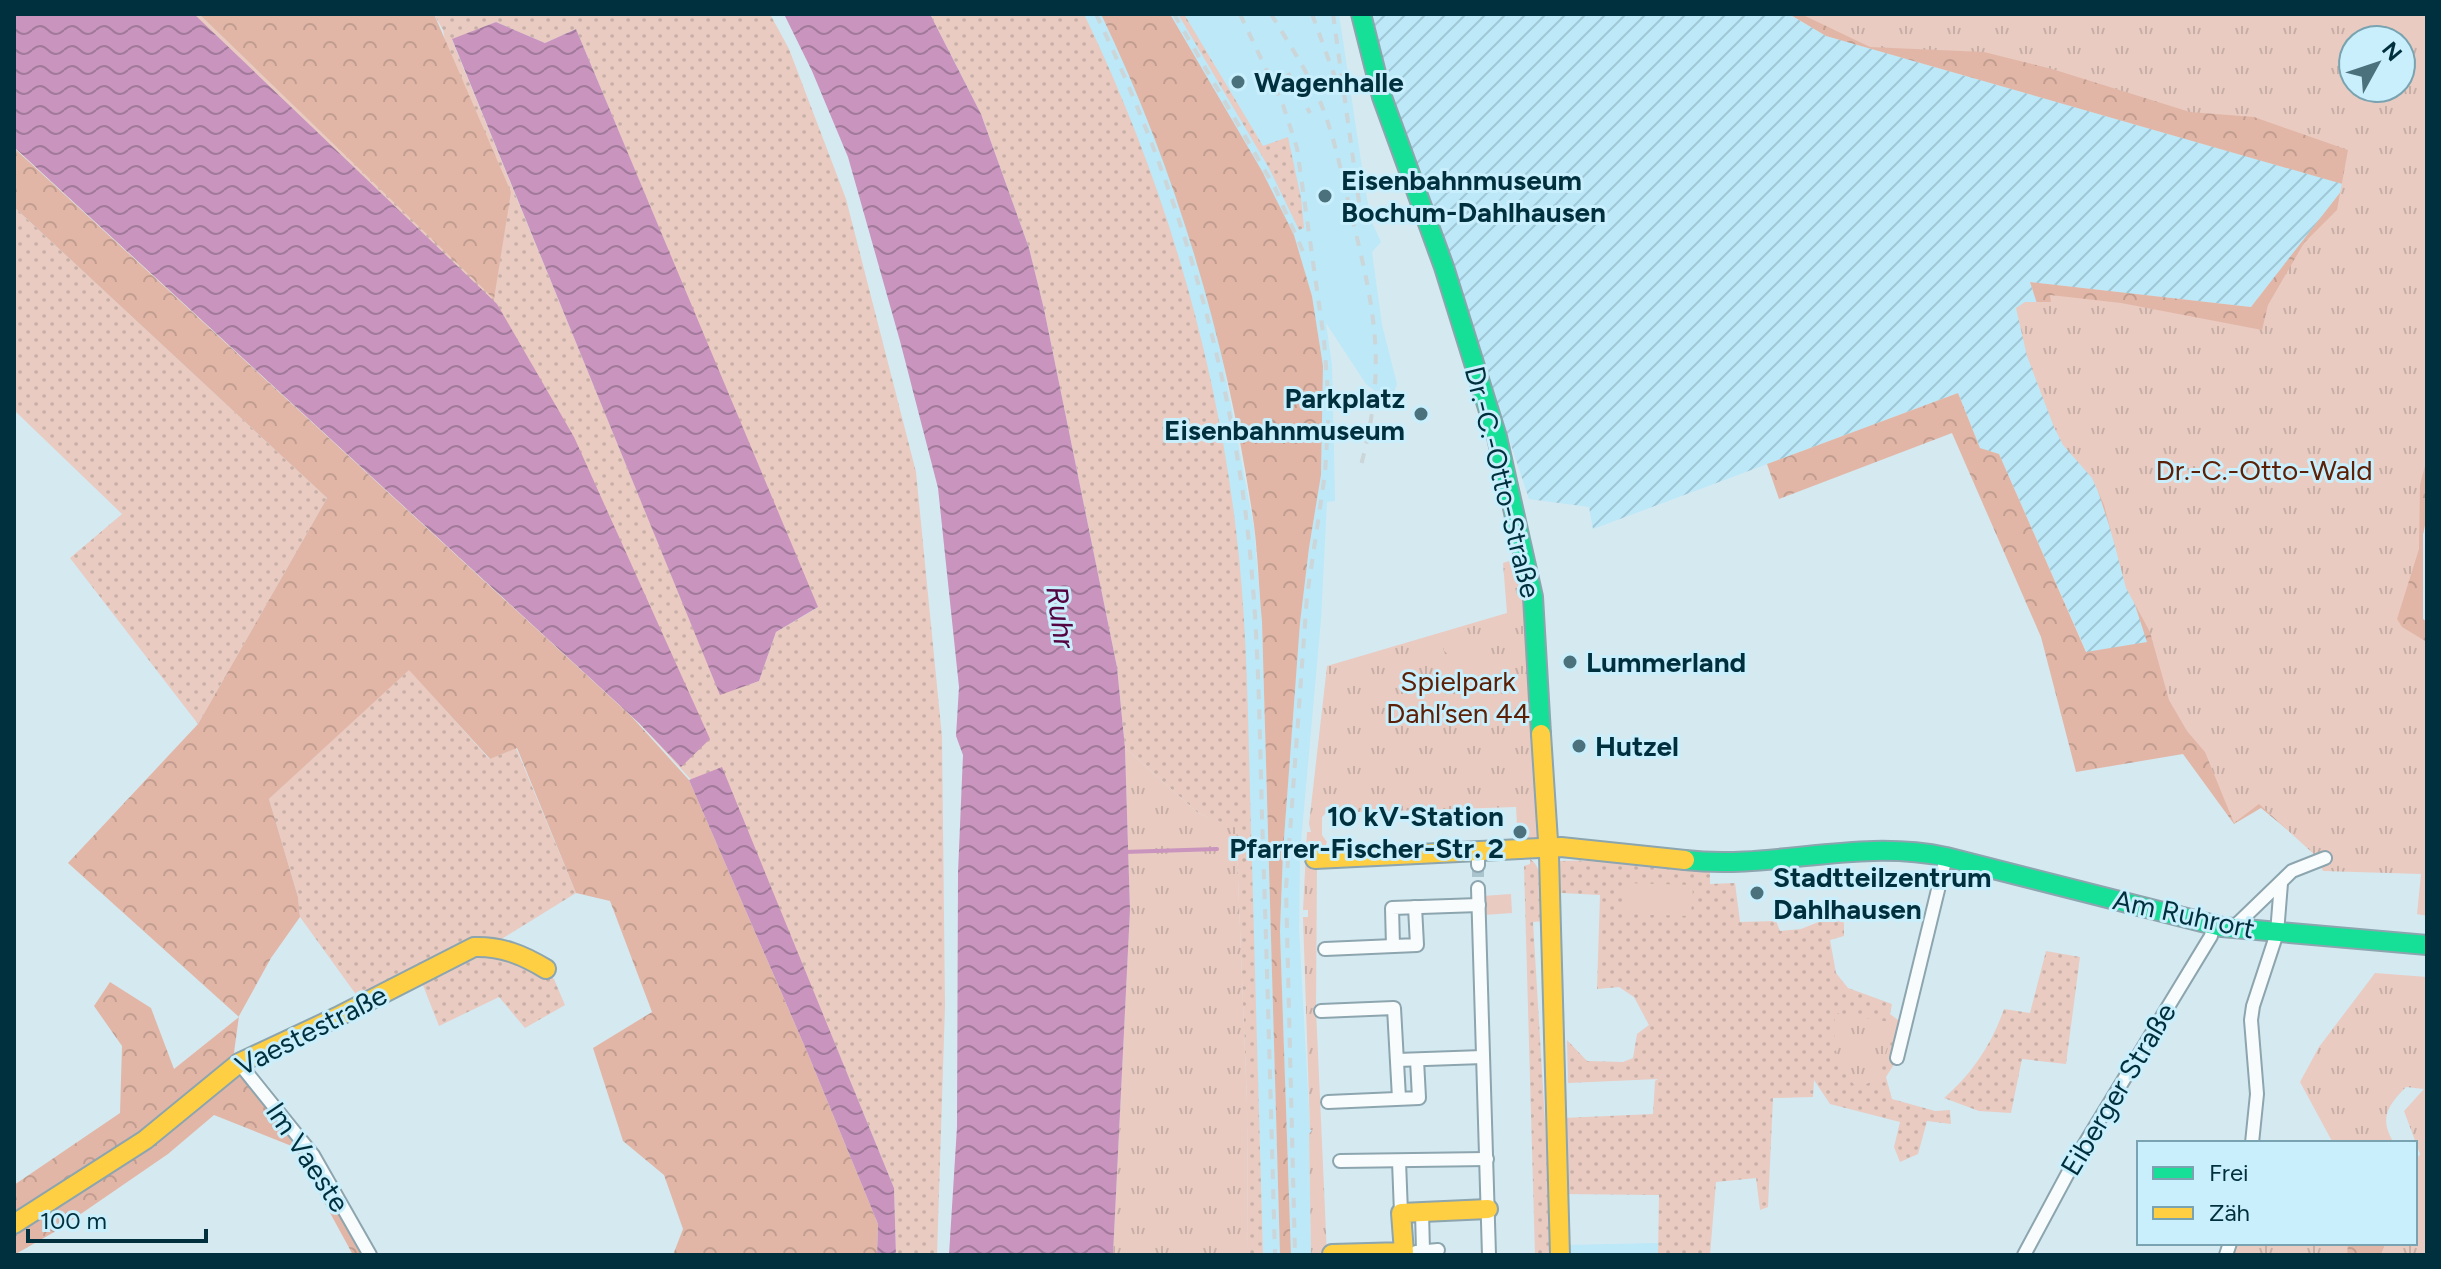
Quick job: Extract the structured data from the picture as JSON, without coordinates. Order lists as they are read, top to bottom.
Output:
{
  "streets": {
    "street": [
      "Dr.-C.-Otto-Straße",
      "Am Ruhrort",
      "Vaestestraße",
      "Eiberger Straße",
      "Im Vaeste"
    ]
  },
  "crossings": [
    ["Dr.-C.-Otto-Straße", "Am Ruhrort"],
    ["Am Ruhrort", "Eiberger Straße"],
    ["Vaestestraße", "Im Vaeste"]
  ],
  "water": ["Ruhr"],
  "parks": ["Dr.-C.-Otto-Wald", "Spielpark Dahl’sen 44"],
  "places": [
    "Wagenhalle",
    "Eisenbahnmuseum Bochum-Dahlhausen",
    "Parkplatz Eisenbahnmuseum",
    "Lummerland",
    "Hutzel",
    "10 kV-Station Pfarrer-Fischer-Str. 2",
    "Stadtteilzentrum Dahlhausen"
  ],
  "legend": ["Frei", "Zäh"],
  "scale_bar": "100 m",
  "north": "top right"
}
